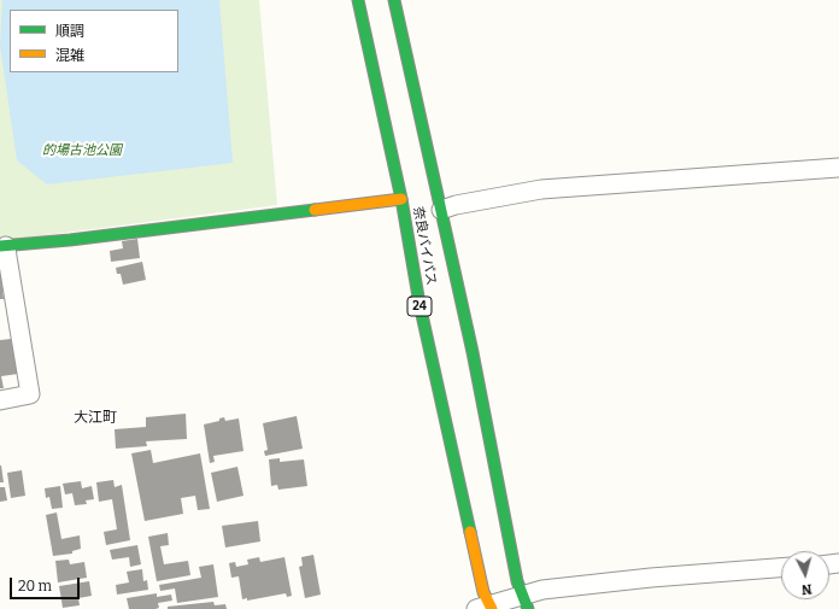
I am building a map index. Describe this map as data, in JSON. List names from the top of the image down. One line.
{"streets":{"main road":["奈良バイパス","24"]},"districts":["大江町"],"parks":["的場古池公園"],"legend":["順調","混雑"],"scale_bar":"20 m","north":"bottom"}
